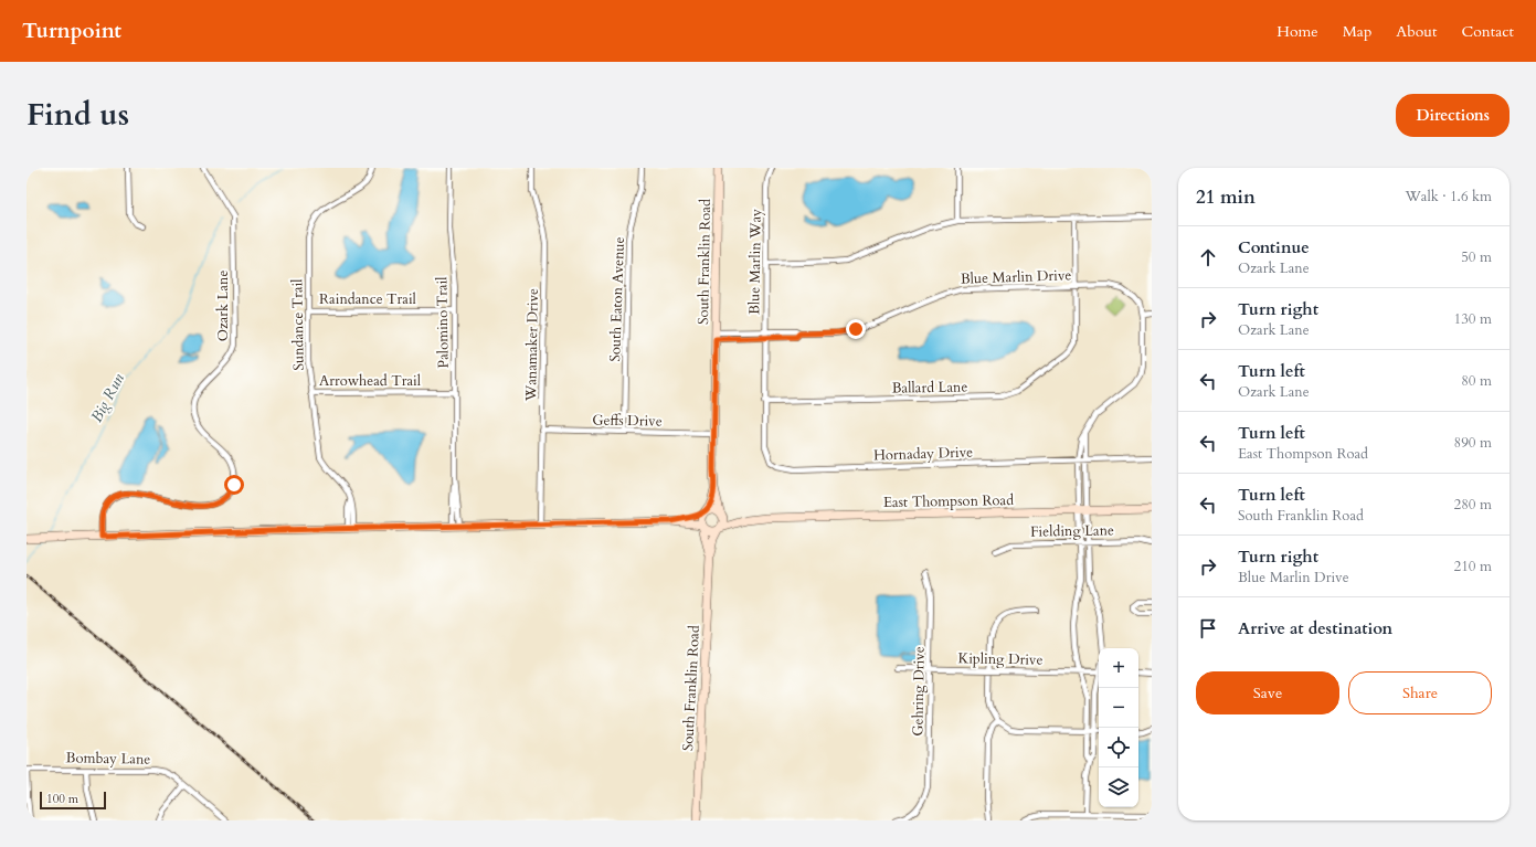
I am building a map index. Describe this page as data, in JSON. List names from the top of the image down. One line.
{"streets":{"main road":["South Franklin Road","East Thompson Road"],"street":["Blue Marlin Way","Blue Marlin Drive","Raindance Trail","South Eaton Avenue","Ozark Lane","Palomino Trail","Sundance Trail","Wanamaker Drive","Arrowhead Trail","Ballard Lane","Geffs Drive","Hornaday Drive","Fielding Lane","Kipling Drive","Gehring Drive","Bombay Lane"]},"crossings":[["South Franklin Road","Blue Marlin Drive"],["South Franklin Road","Geffs Drive"],["South Franklin Road","East Thompson Road"],["Blue Marlin Way","Blue Marlin Drive"],["Blue Marlin Way","Ballard Lane"],["Blue Marlin Way","Hornaday Drive"],["Blue Marlin Drive","Ballard Lane"],["Raindance Trail","Palomino Trail"],["Raindance Trail","Sundance Trail"],["South Eaton Avenue","Geffs Drive"],["Palomino Trail","Arrowhead Trail"],["Sundance Trail","Arrowhead Trail"],["Wanamaker Drive","Geffs Drive"],["Kipling Drive","Gehring Drive"]],"water":["Big Run"],"scale_bar":"100 m","page":{"header":"Turnpoint","nav":["Home","Map","About","Contact"],"title":"Find us","buttons":["Directions",["Save","Share"]],"heading":["21 min","Walk · 1.6 km"],"list":[["Continue","Ozark Lane","50 m"],["Turn right","Ozark Lane","130 m"],["Turn left","Ozark Lane","80 m"],["Turn left","East Thompson Road","890 m"],["Turn left","South Franklin Road","280 m"],["Turn right","Blue Marlin Drive","210 m"],"Arrive at destination"],"map_buttons":["+","−"],"scale":"100 m"}}
